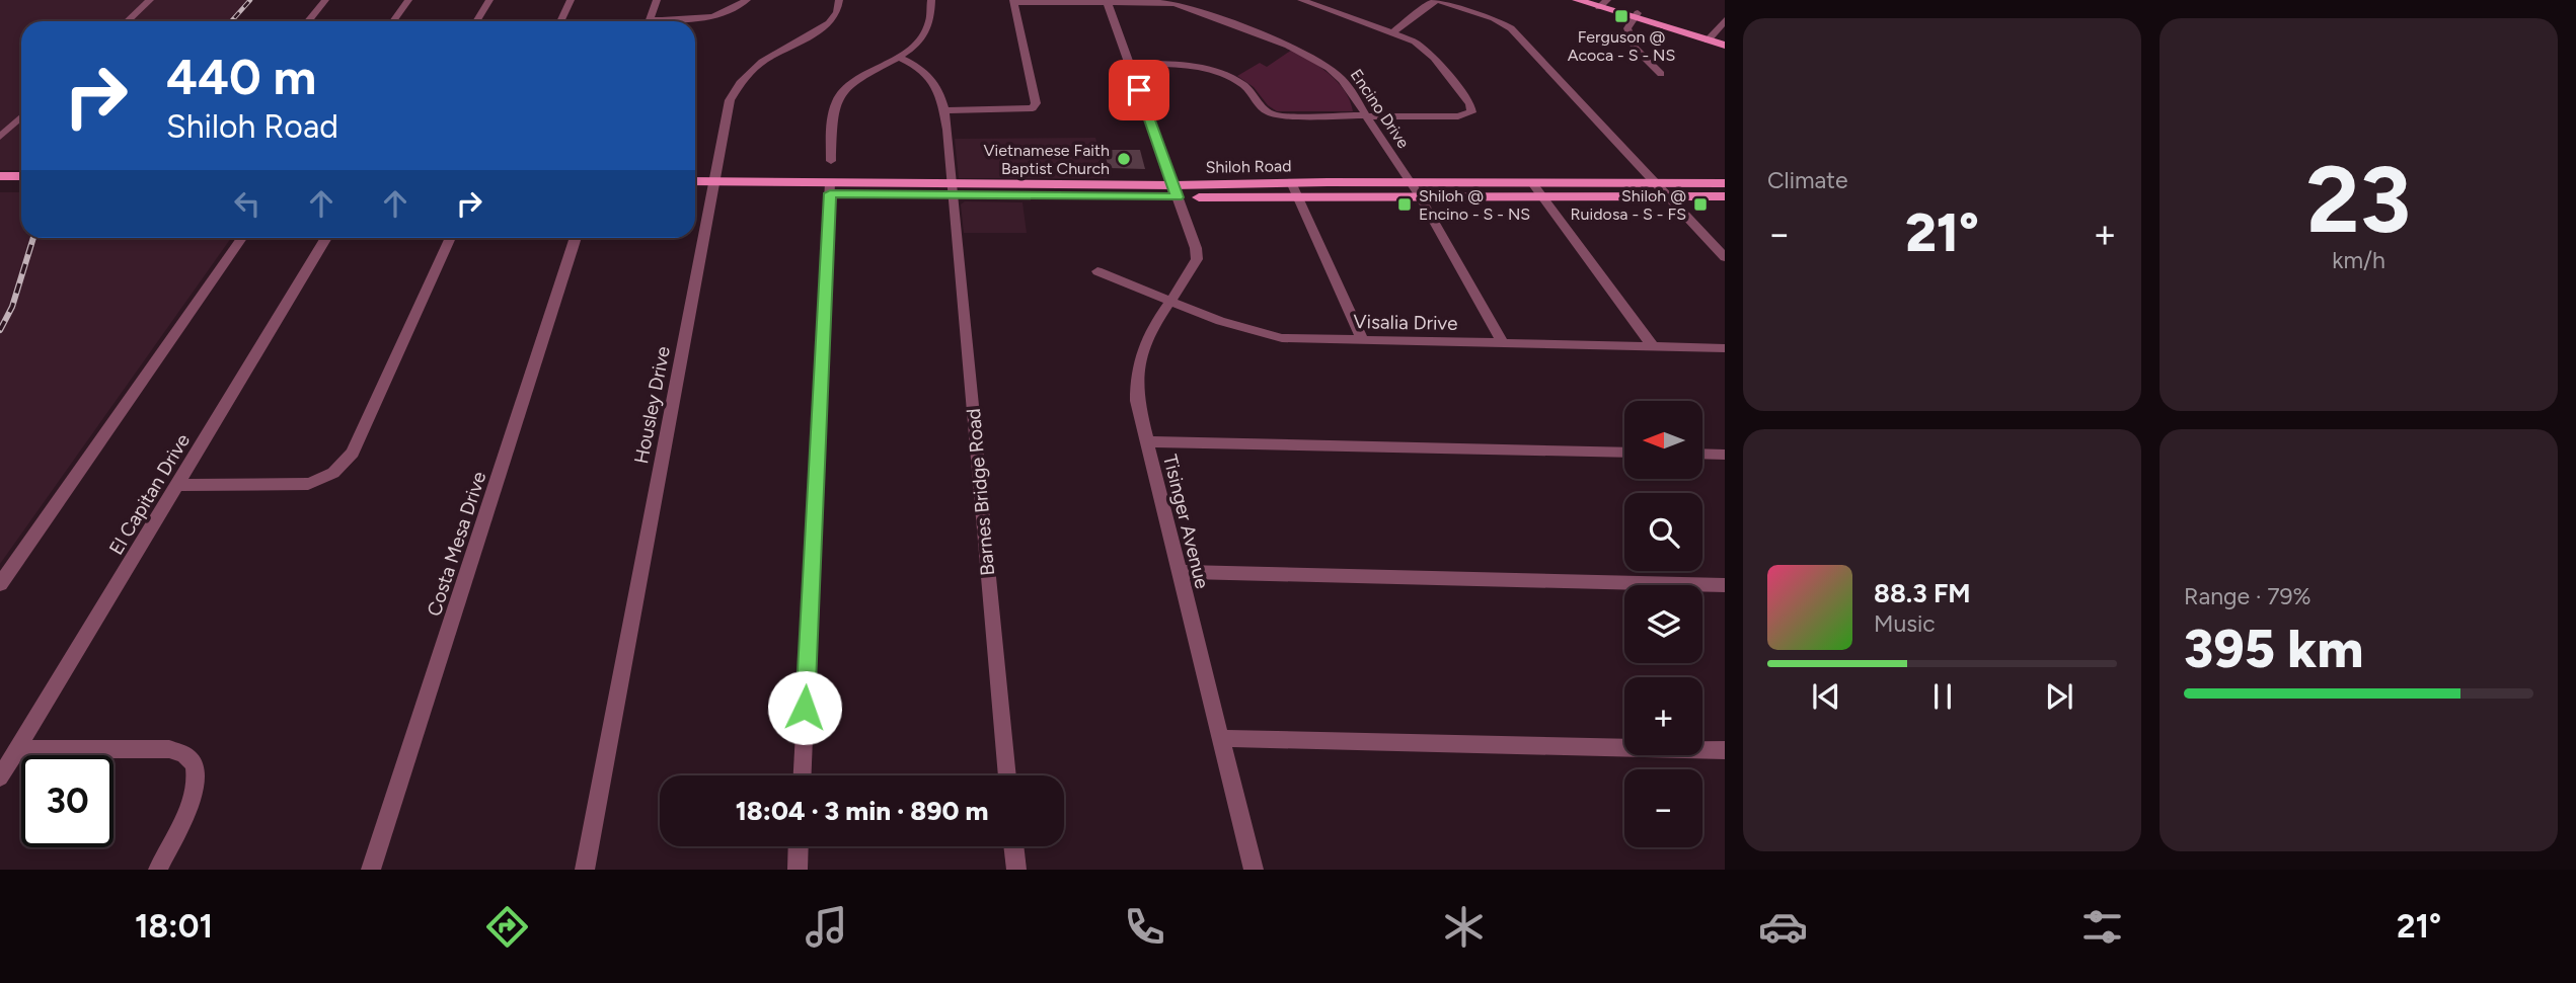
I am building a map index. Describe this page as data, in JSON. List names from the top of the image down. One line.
{"streets":{"main road":["Shiloh Road"],"street":["Encino Drive","Visalia Drive","Housley Drive","Barnes Bridge Road","El Capitan Drive","Tisinger Avenue","Costa Mesa Drive"]},"crossings":[["Encino Drive","Shiloh Road"],["Encino Drive","Visalia Drive"],["Shiloh Road","Housley Drive"],["Shiloh Road","Barnes Bridge Road"],["Shiloh Road","Tisinger Avenue"],["Visalia Drive","Tisinger Avenue"]],"places":{"transit":["Ferguson @ Acoca - S - NS","Shiloh @ Encino - S - NS","Shiloh @ Ruidosa - S - FS"],"other":["Vietnamese Faith Baptist Church"]},"north":"left","page":{"tile":["Climate",["23","km/h"],["Range · 79%","395 km"]],"turn":["440 m","Shiloh Road"],"heat":["−","21°","+"],"map_buttons":["+","−"],"song":["88.3 FM","Music"],"limit":"30","trip":"18:04 · 3 min · 890 m","tabs":["18:01","21°"]}}
